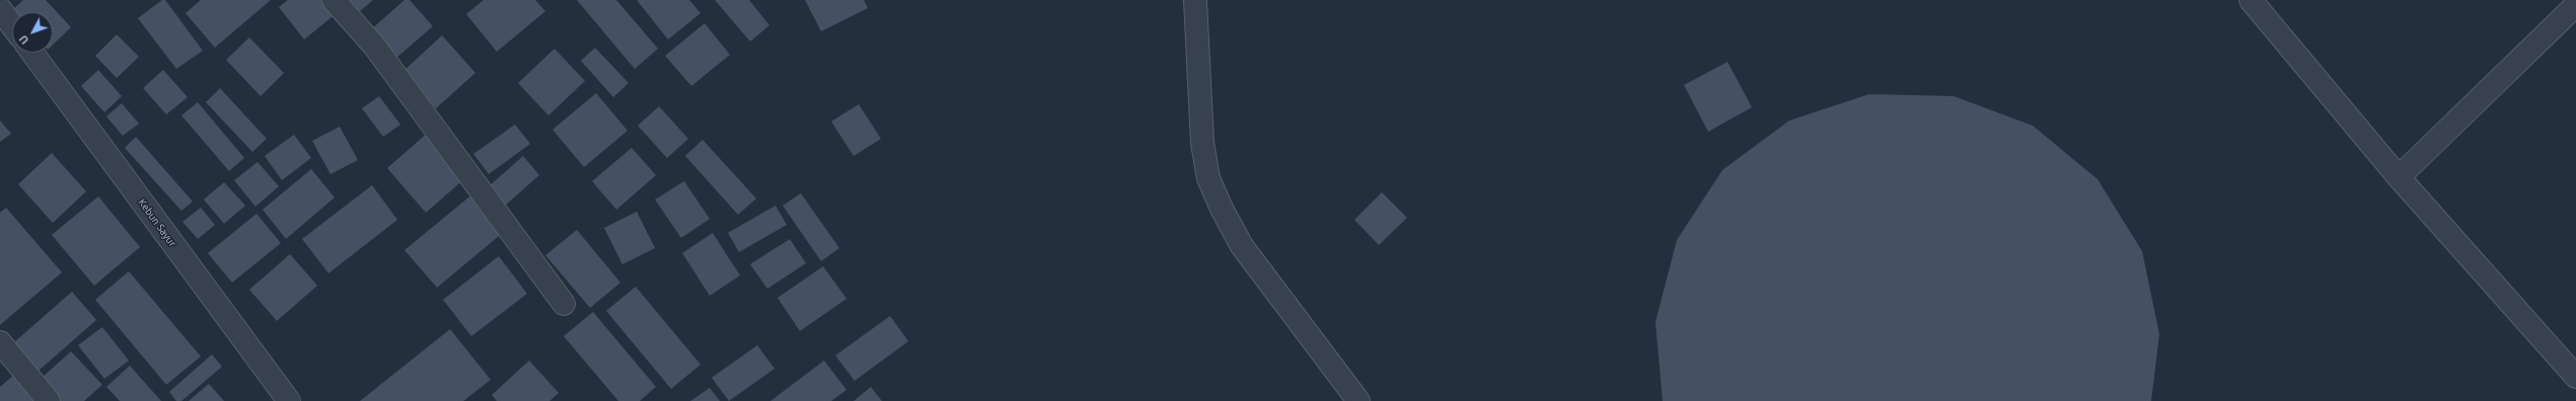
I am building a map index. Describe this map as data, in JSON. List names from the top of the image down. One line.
{"streets":{"street":["Kebun Sayur"]},"north":"bottom left"}
